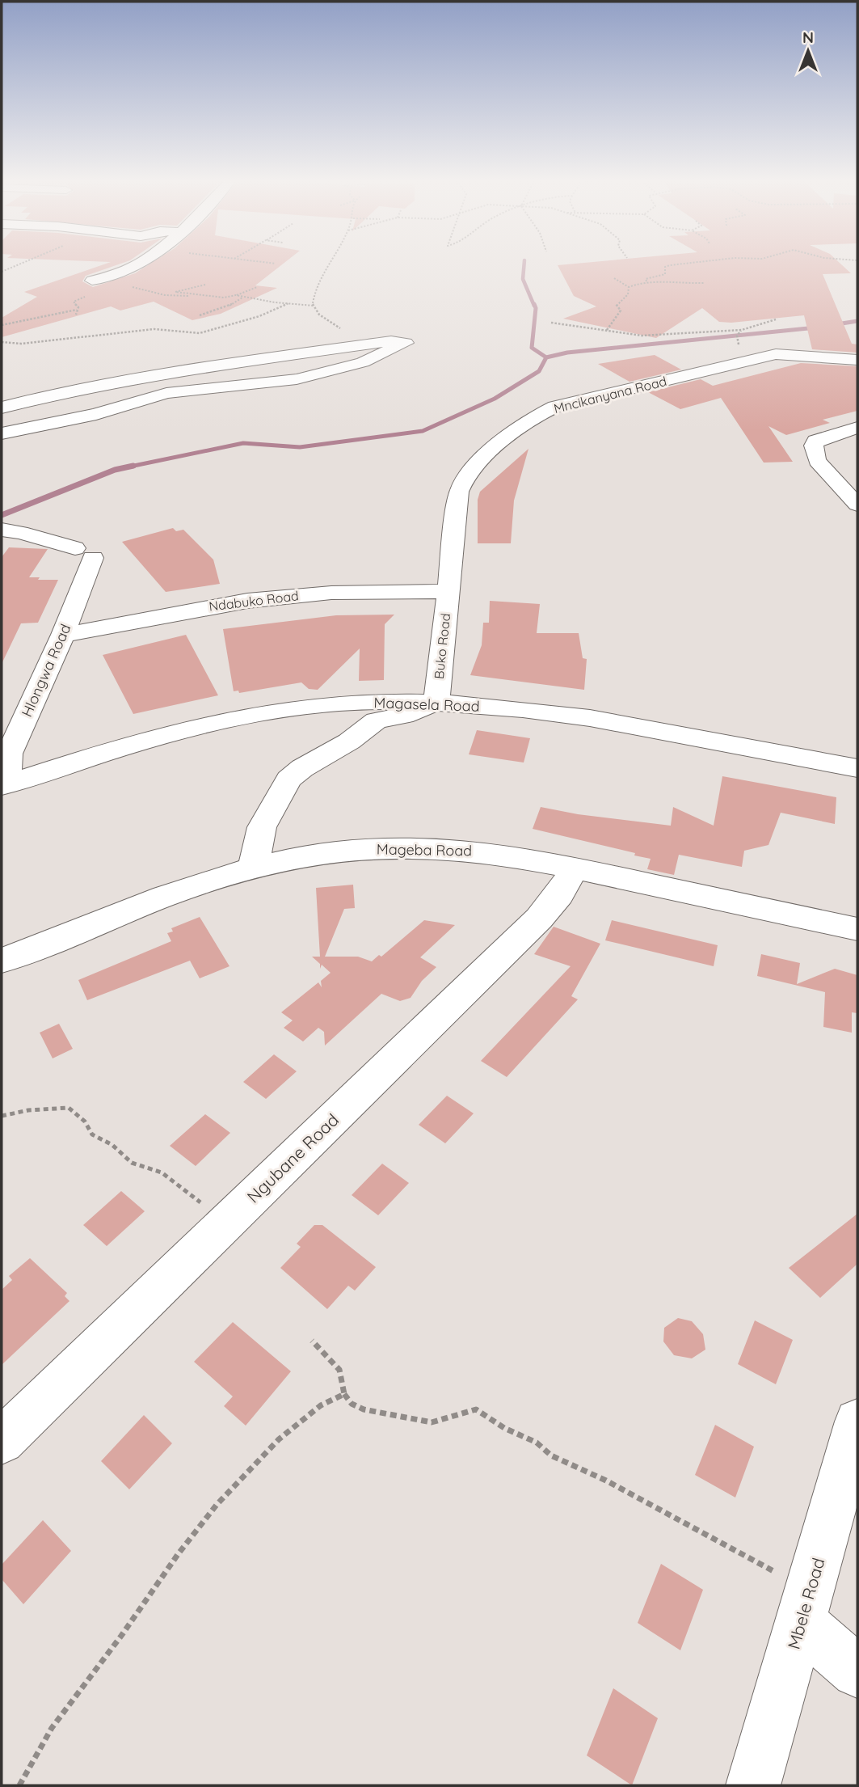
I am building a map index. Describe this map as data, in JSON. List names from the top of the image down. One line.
{"streets":{"street":["Mncikanyana Road","Ndabuko Road","Buko Road","Hlongwa Road","Magasela Road","Mageba Road","Ngubane Road","Mbele Road"]},"crossings":[["Mncikanyana Road","Ndabuko Road"],["Mncikanyana Road","Buko Road"],["Ndabuko Road","Buko Road"],["Ndabuko Road","Hlongwa Road"],["Buko Road","Magasela Road"],["Hlongwa Road","Magasela Road"],["Mageba Road","Ngubane Road"]],"north":"top"}
